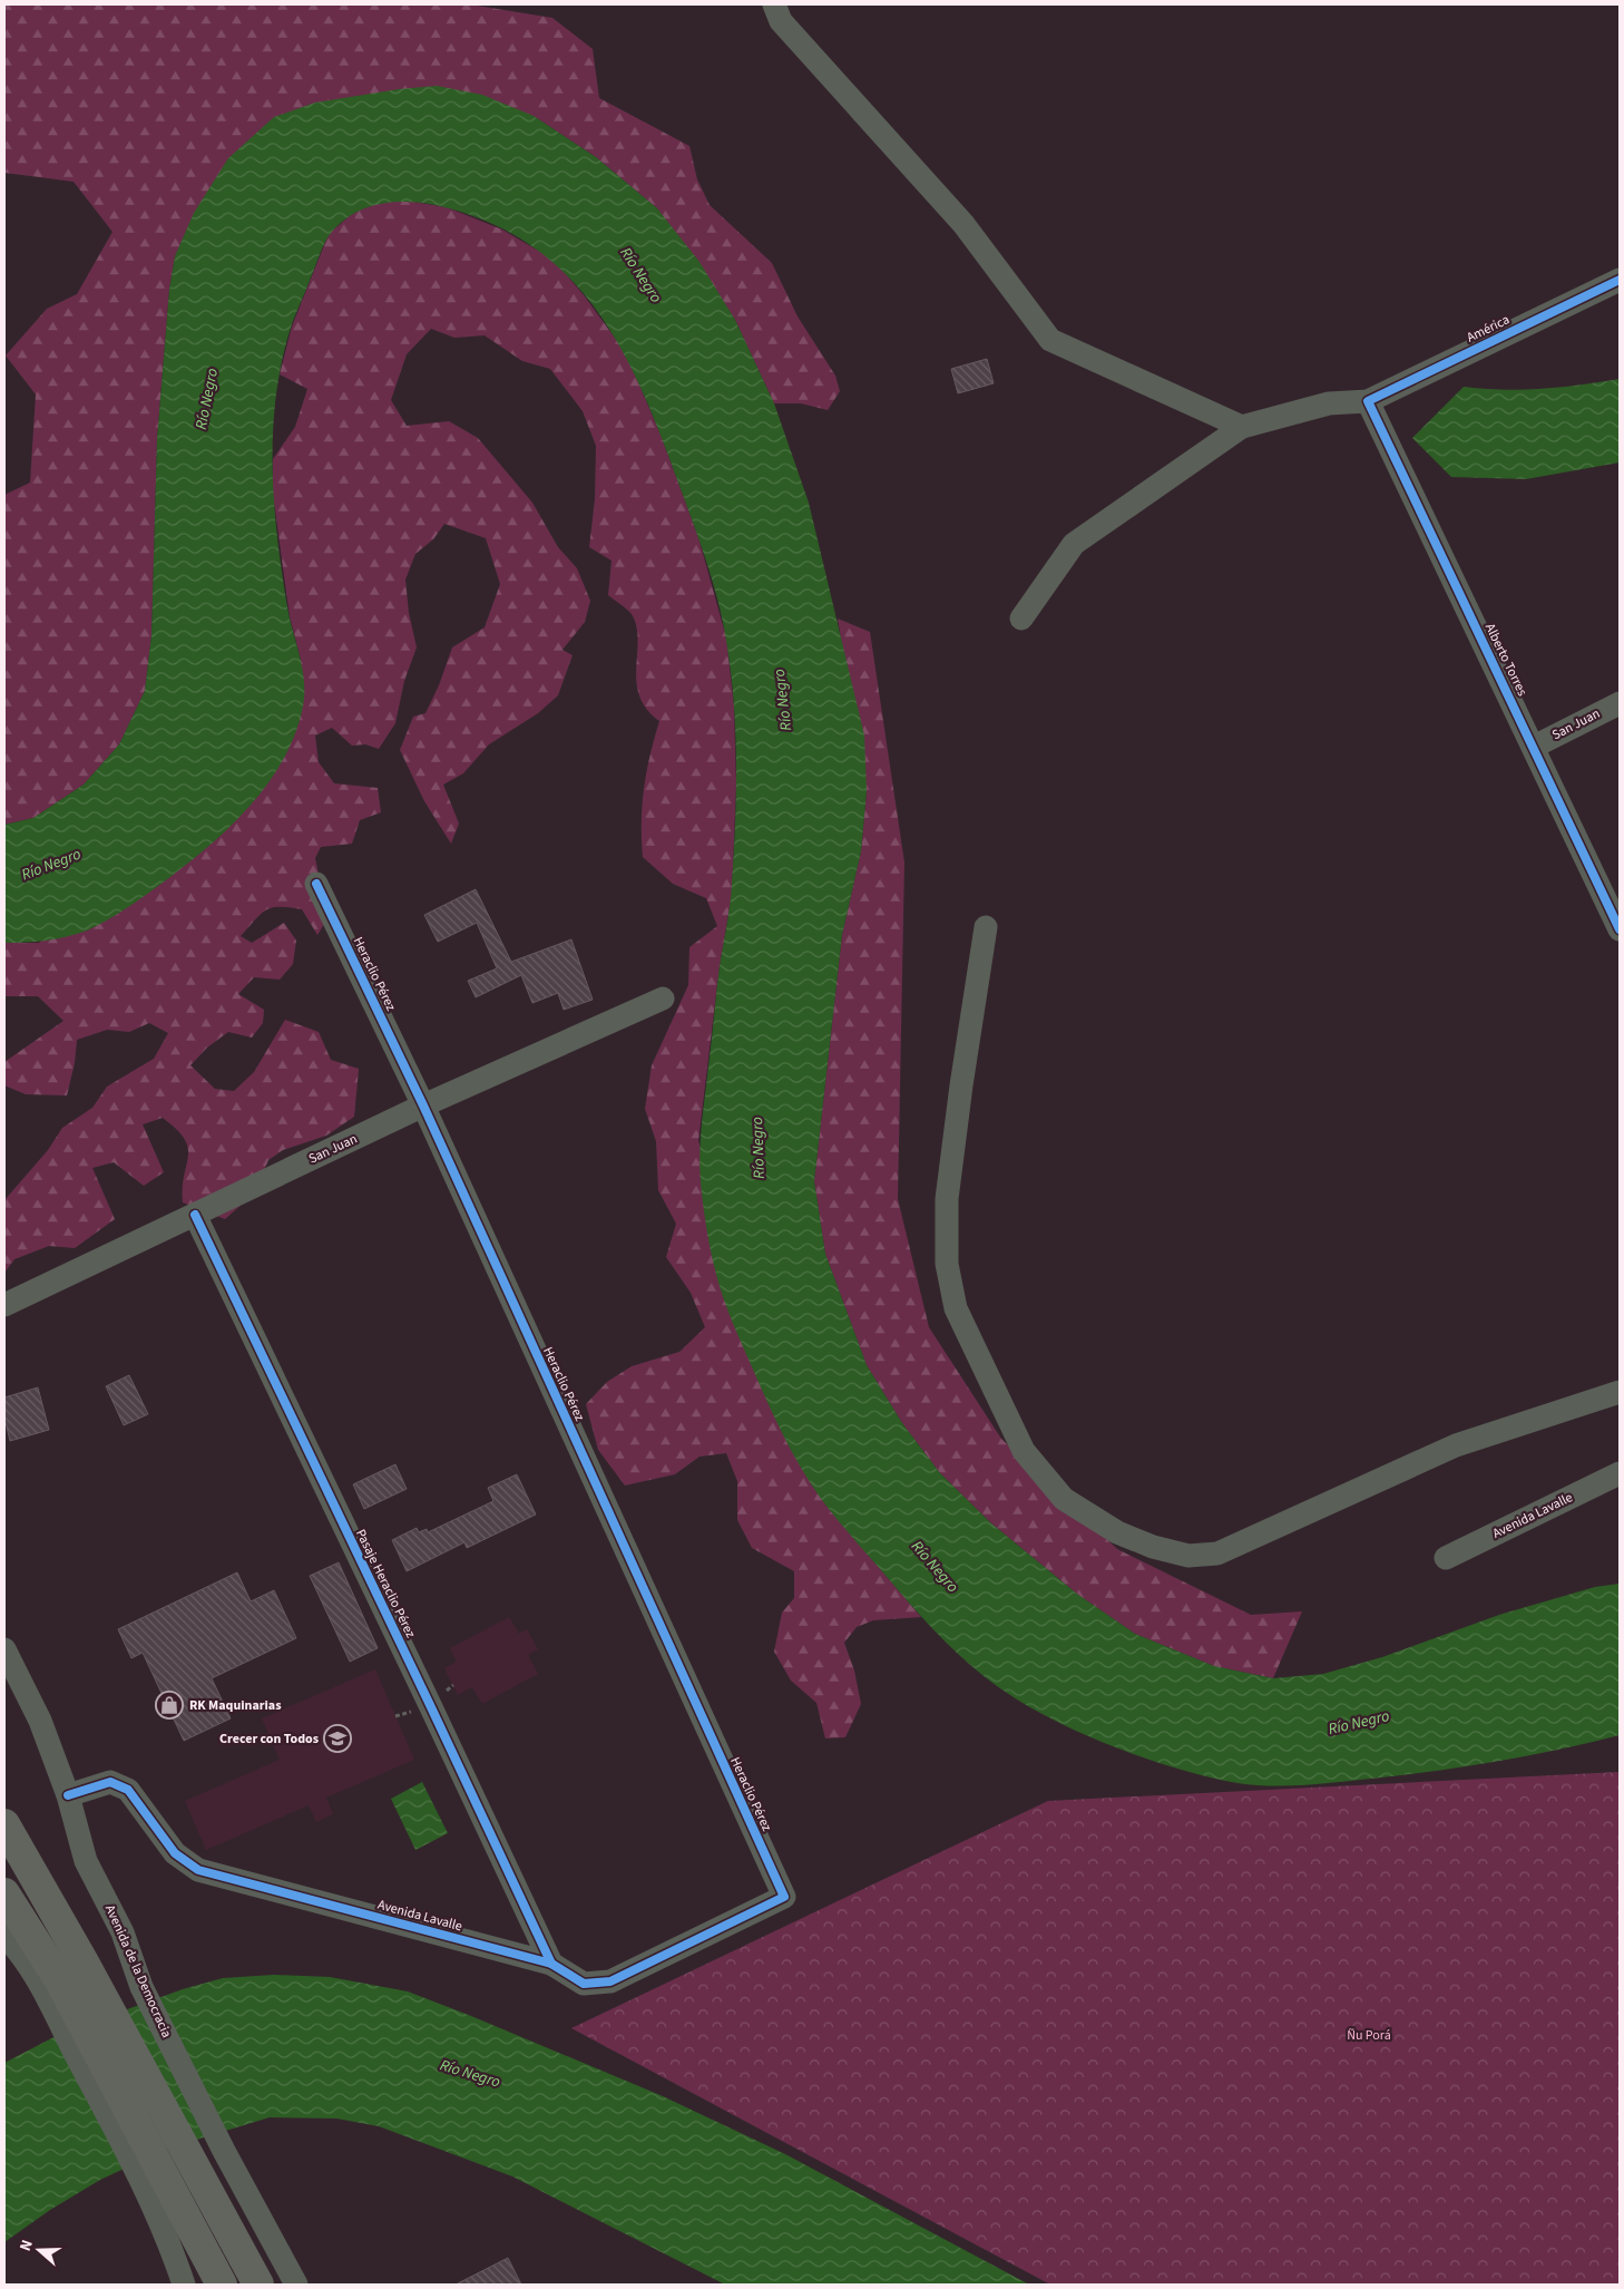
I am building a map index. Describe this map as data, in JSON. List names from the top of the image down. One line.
{"streets":{"street":["América","Alberto Torres","San Juan","Heraclio Pérez","Avenida Lavalle","Pasaje Heraclio Pérez","Avenida de la Democracia"]},"crossings":[["América","Alberto Torres"],["Alberto Torres","San Juan"],["San Juan","Heraclio Pérez"],["San Juan","Pasaje Heraclio Pérez"],["Heraclio Pérez","Avenida Lavalle"],["Avenida Lavalle","Pasaje Heraclio Pérez"],["Avenida Lavalle","Avenida de la Democracia"]],"water":["Río Negro"],"parks":["Ñu Porá"],"places":{"shop":["RK Maquinarias"],"school or university":["Crecer con Todos"]},"north":"left"}
